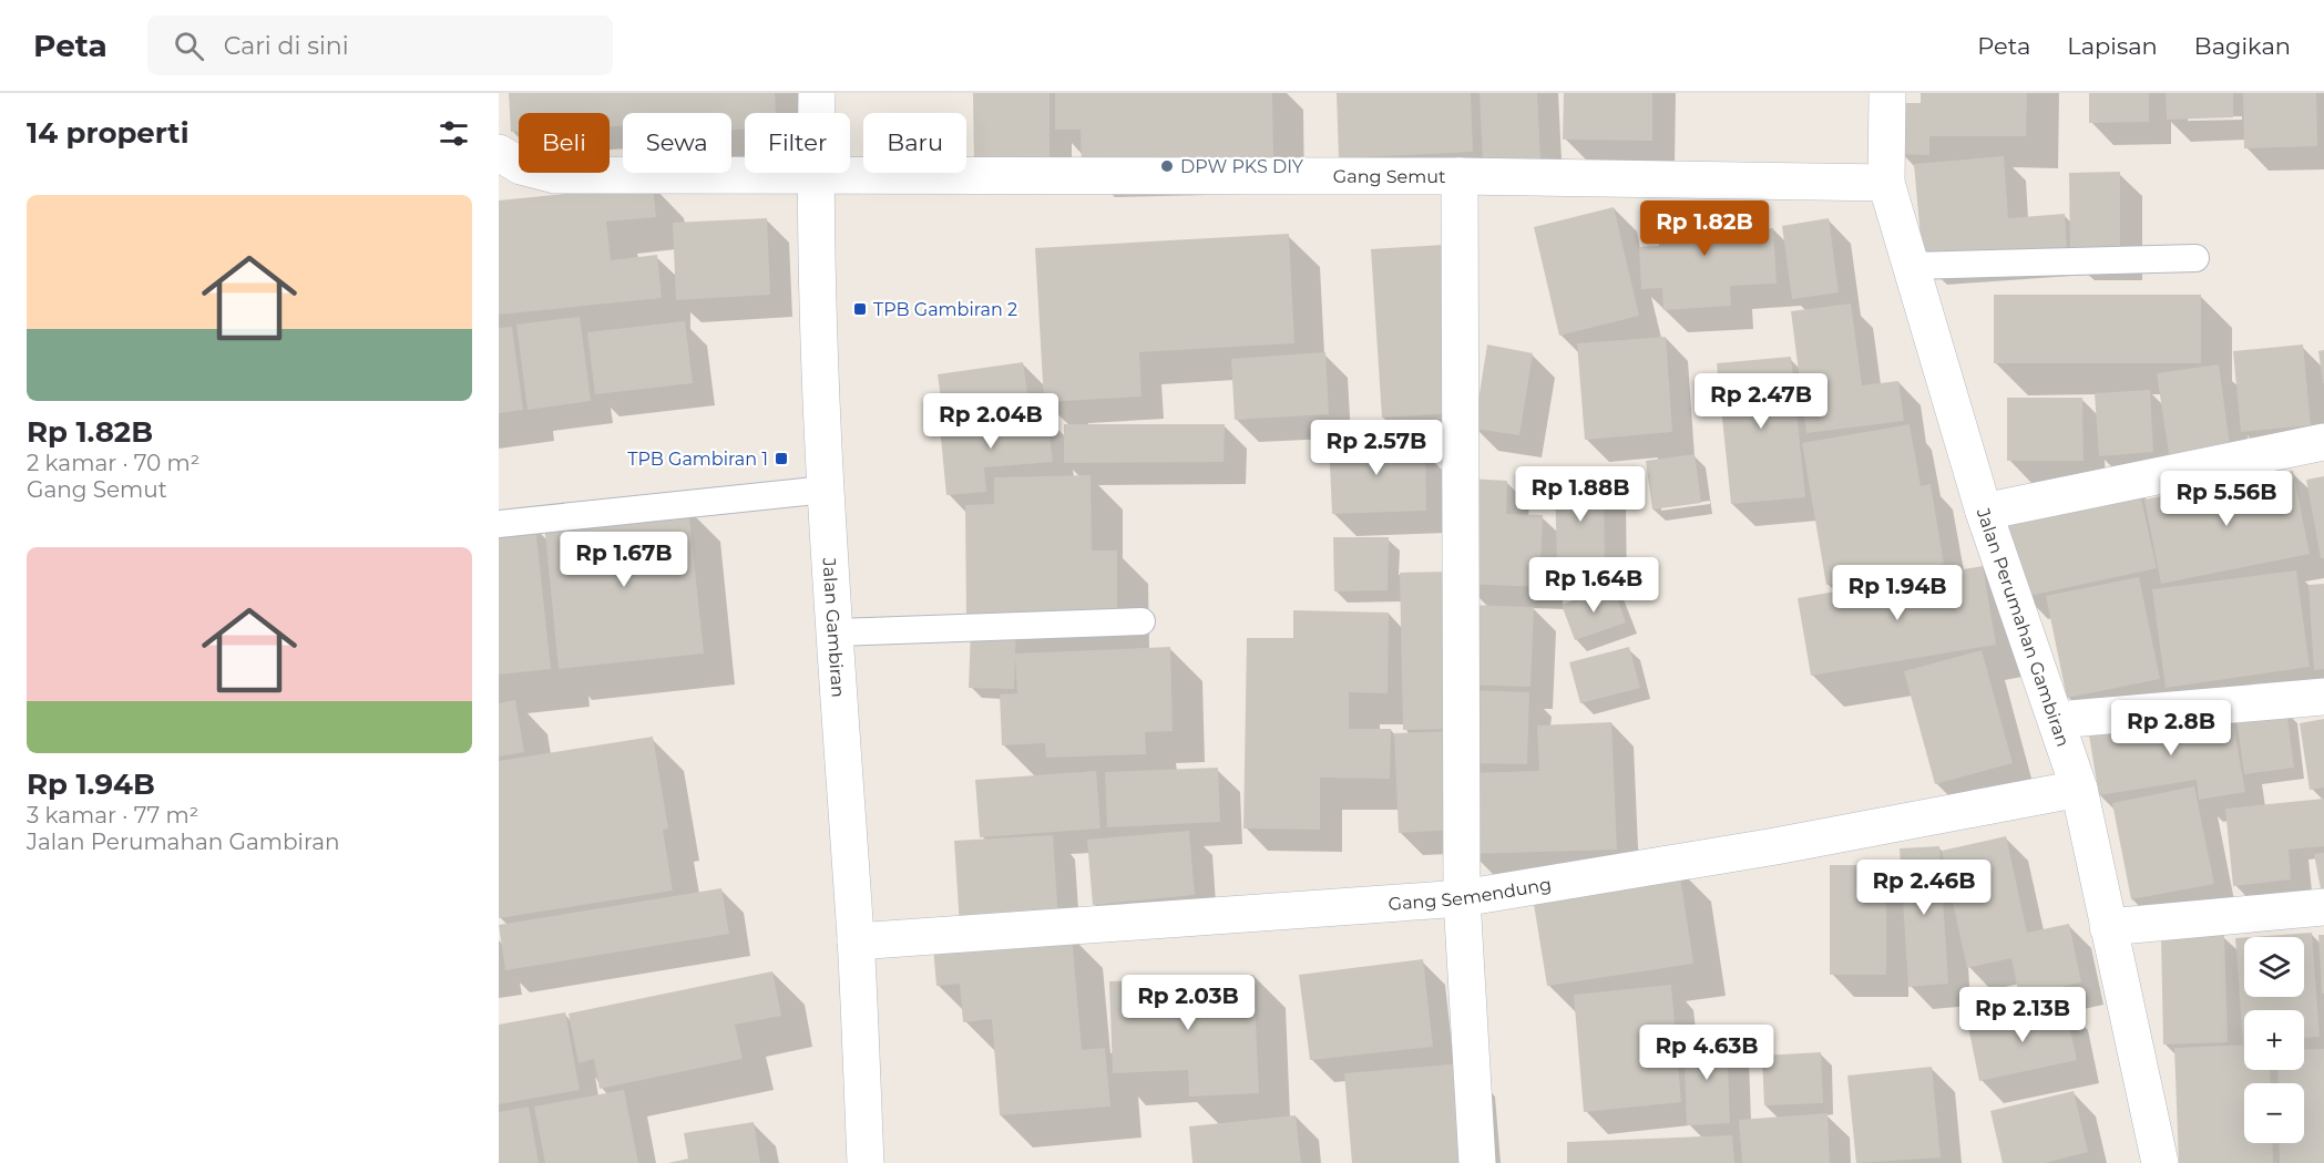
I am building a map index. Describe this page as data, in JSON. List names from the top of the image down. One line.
{"streets":{"street":["Gang Semut","Jalan Perumahan Gambiran","Jalan Gambiran","Gang Semendung"]},"crossings":[["Gang Semut","Jalan Perumahan Gambiran"],["Gang Semut","Jalan Gambiran"],["Jalan Perumahan Gambiran","Gang Semendung"],["Jalan Gambiran","Gang Semendung"]],"places":{"other":["DPW PKS DIY"],"transit":["TPB Gambiran 2","TPB Gambiran 1"]},"page":{"header":"Peta","search":"Cari di sini","nav":["Peta","Lapisan","Bagikan"],"heading":"14 properti","chip":["Beli","Sewa","Filter","Baru"],"list":[{"name":"Rp 1.82B","note":"2 kamar · 70 m² · Gang Semut"},{"name":"Rp 1.94B","note":"3 kamar · 77 m² · Jalan Perumahan Gambiran"}],"price":["Rp 1.82B","Rp 2.47B","Rp 2.04B","Rp 2.57B","Rp 1.88B","Rp 5.56B","Rp 1.67B","Rp 1.64B","Rp 1.94B","Rp 2.8B","Rp 2.46B","Rp 2.03B","Rp 2.13B","Rp 4.63B"],"map_buttons":["+","−"]}}
